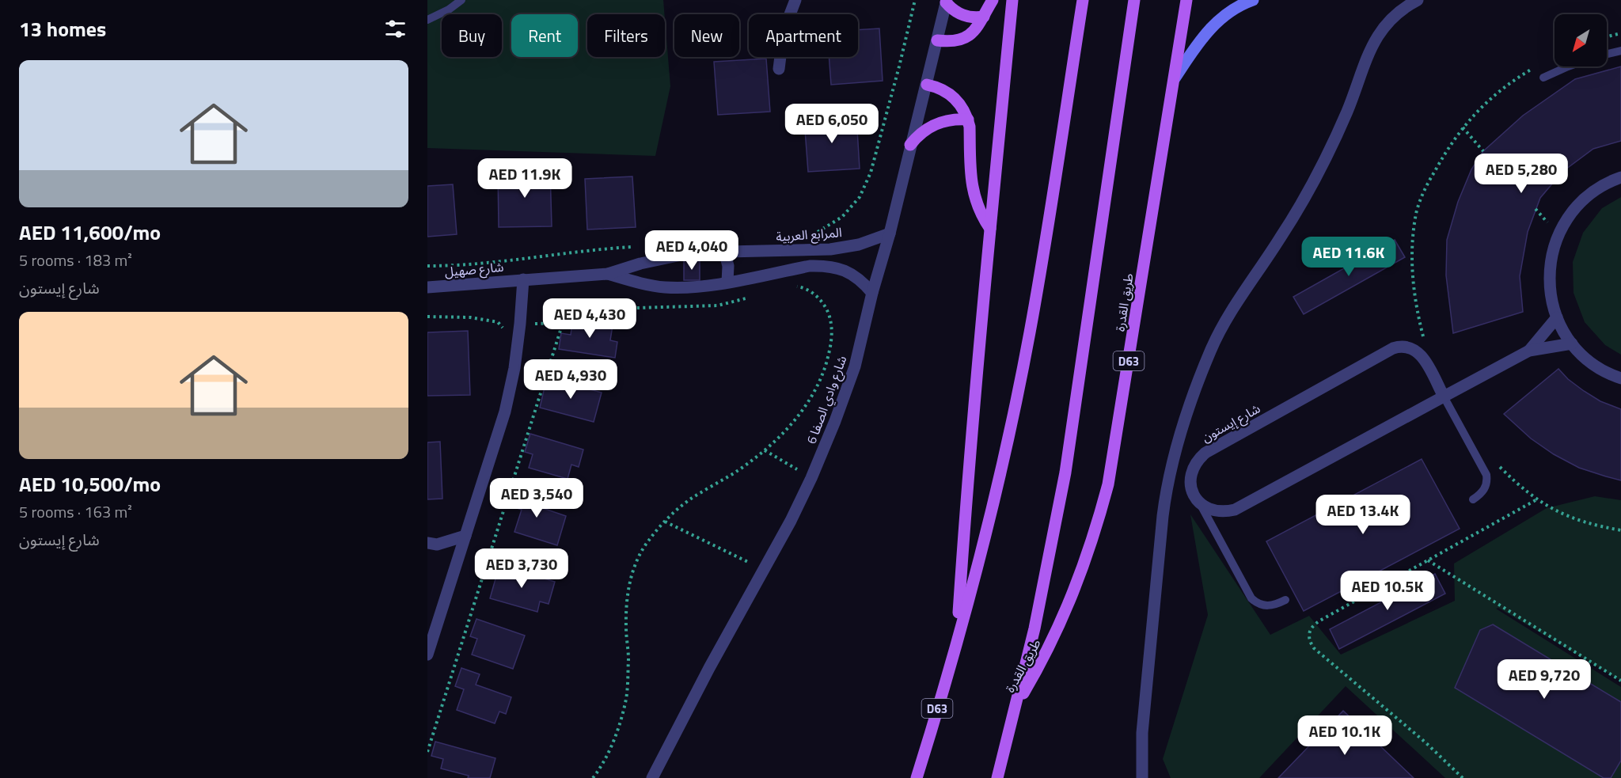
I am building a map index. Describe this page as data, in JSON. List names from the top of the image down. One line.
{"streets":{"main road":["طريق القدرة","D63"],"street":["المرابع العربية","شارع صهيل","شارع وادي الصفا 6","شارع إيستون"]},"crossings":[["المرابع العربية","شارع صهيل"],["المرابع العربية","شارع وادي الصفا 6"]],"north":"bottom left","page":{"heading":"13 homes","chip":["Buy","Rent","Filters","New","Apartment"],"list":[{"name":"AED 11,600/mo","note":"5 rooms · 183 m² · شارع إيستون"},{"name":"AED 10,500/mo","note":"5 rooms · 163 m² · شارع إيستون"}],"price":["AED 6,050","AED 5,280","AED 11.9K","AED 4,040","AED 11.6K","AED 4,430","AED 4,930","AED 3,540","AED 13.4K","AED 3,730","AED 10.5K","AED 9,720","AED 10.1K"]}}
